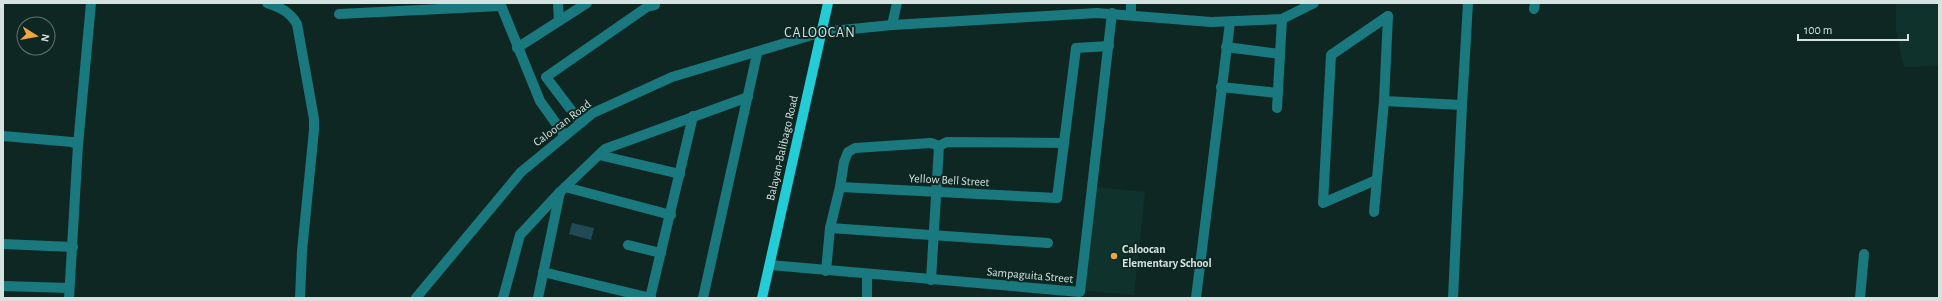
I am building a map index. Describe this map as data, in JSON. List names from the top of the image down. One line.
{"streets":{"main road":["Balayan-Balibago Road"],"street":["Caloocan Road","Yellow Bell Street","Sampaguita Street"]},"crossings":[["Caloocan Road","Balayan-Balibago Road"],["Caloocan Road","Sampaguita Street"],["Balayan-Balibago Road","Sampaguita Street"]],"districts":["CALOOCAN"],"places":["Caloocan Elementary School"],"scale_bar":"100 m","north":"right"}
